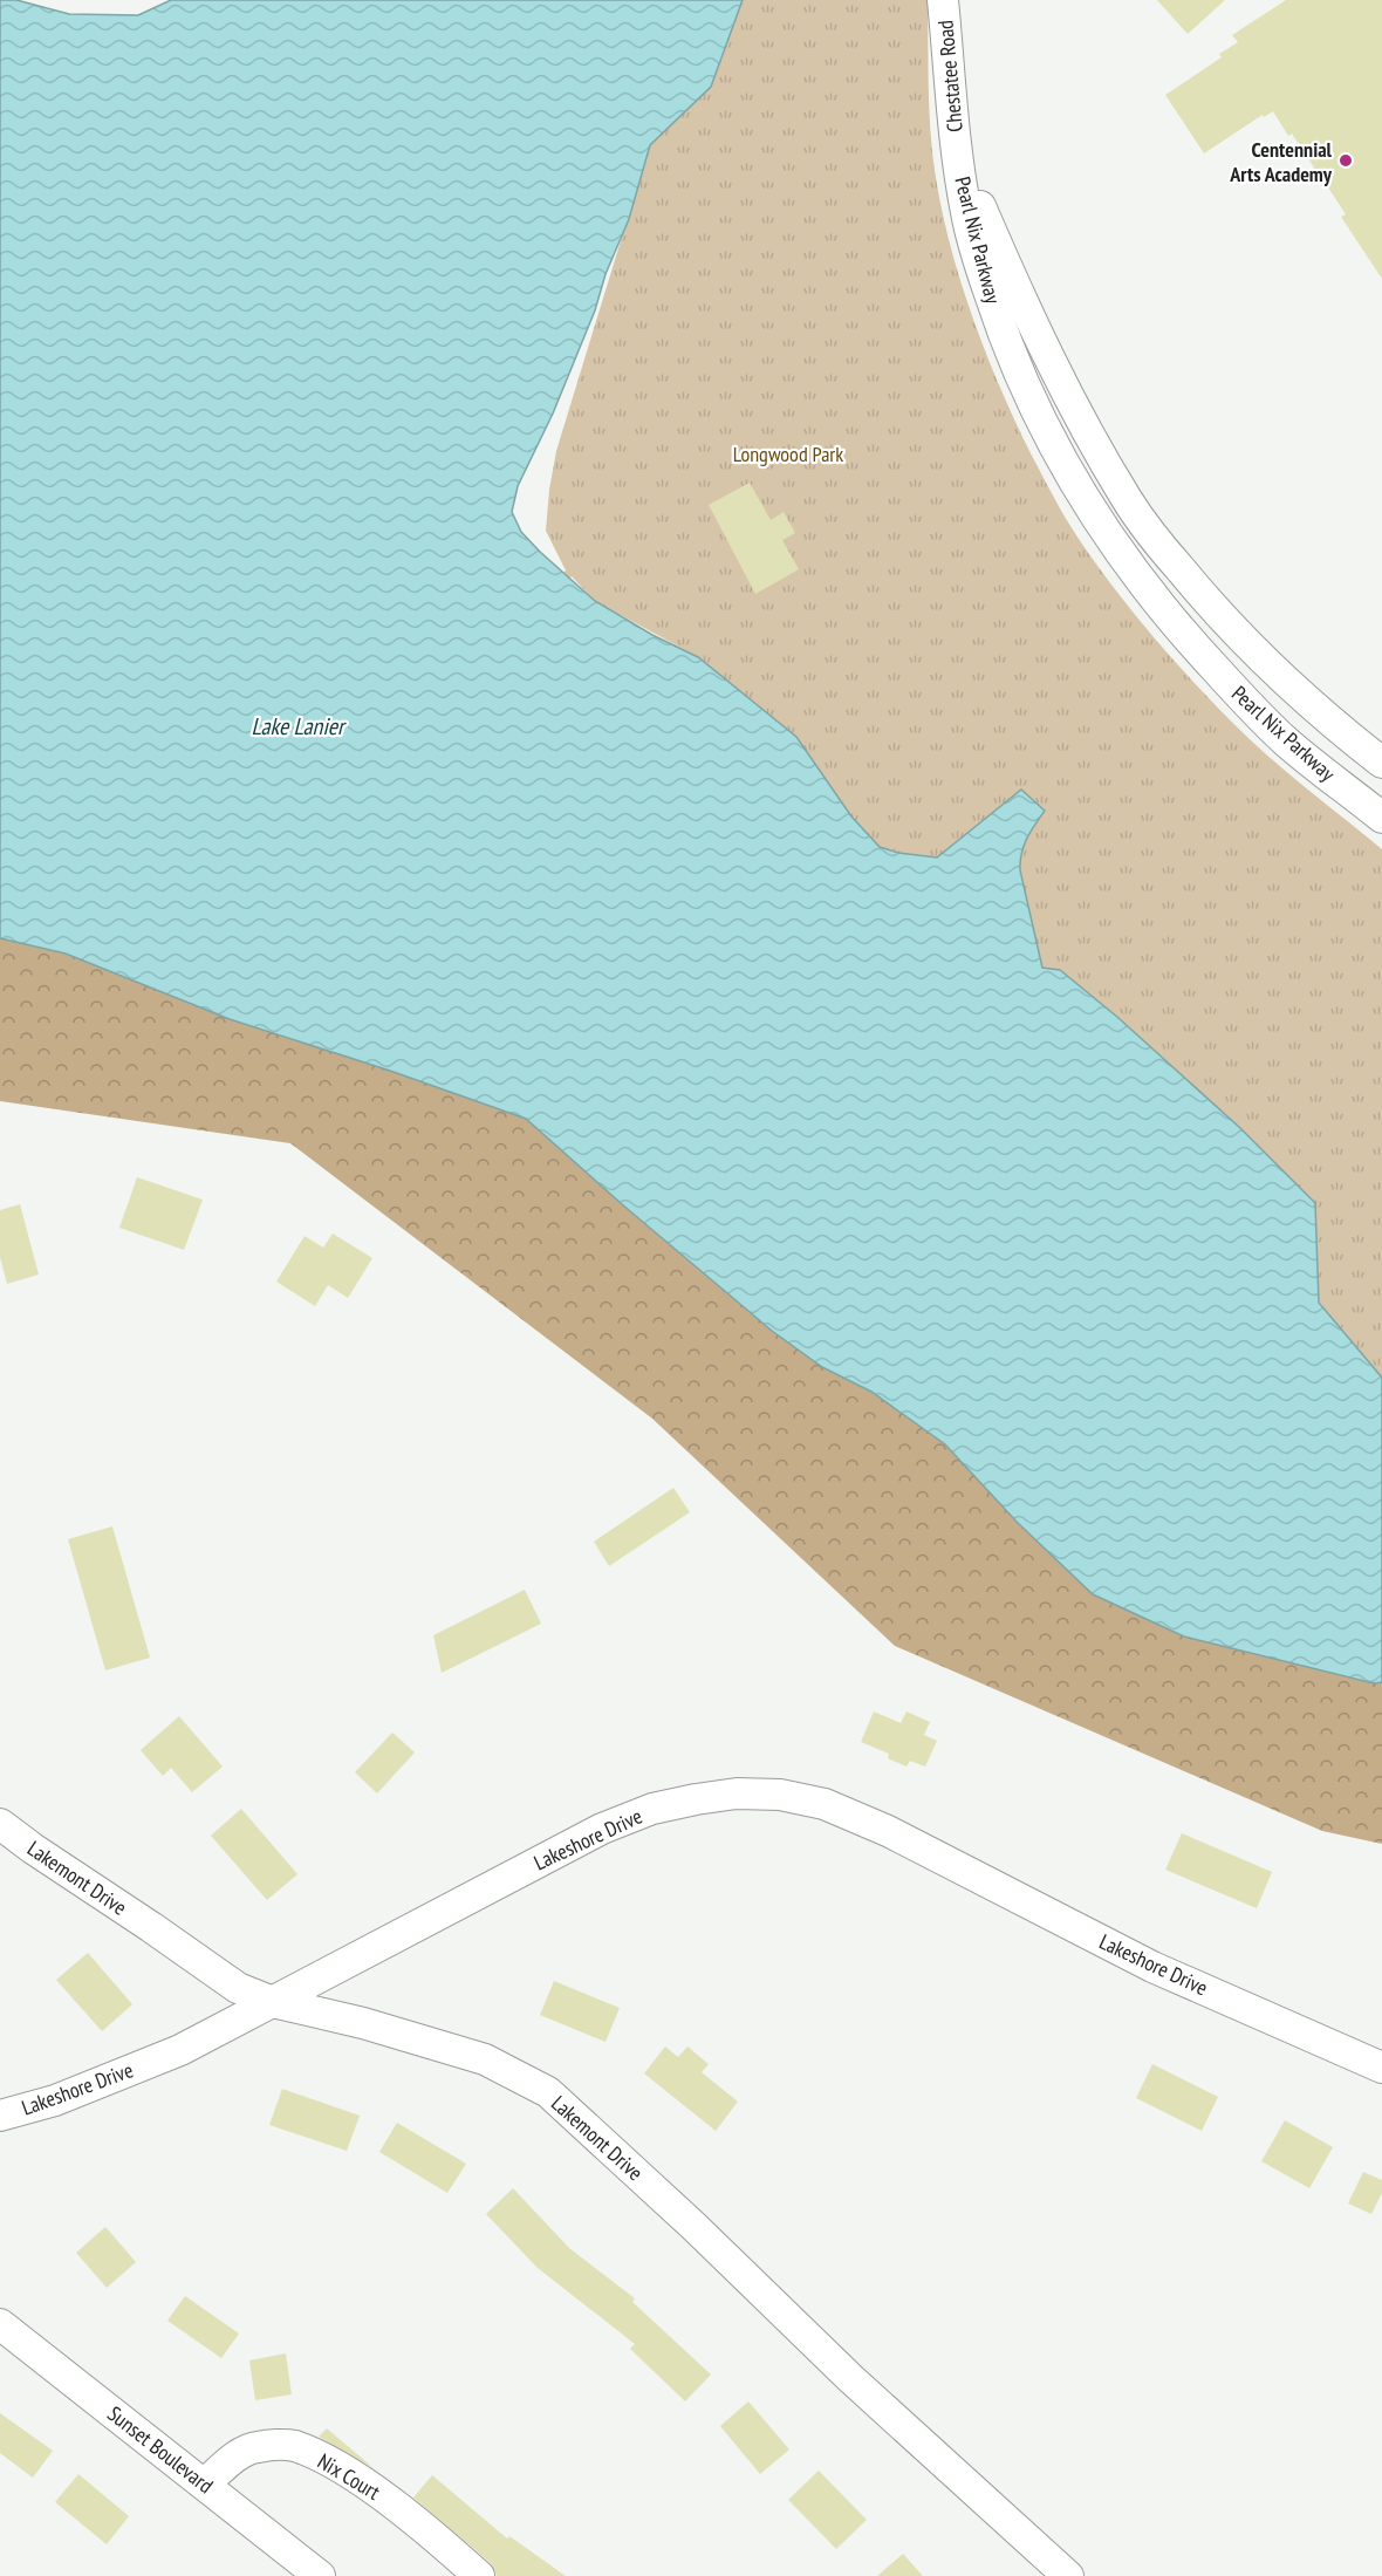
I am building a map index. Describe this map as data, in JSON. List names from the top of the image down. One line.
{"streets":{"street":["Chestatee Road","Pearl Nix Parkway","Lakeshore Drive","Lakemont Drive","Sunset Boulevard","Nix Court"]},"crossings":[["Chestatee Road","Pearl Nix Parkway"],["Lakeshore Drive","Lakemont Drive"],["Sunset Boulevard","Nix Court"]],"water":["Lake Lanier"],"parks":["Longwood Park"],"places":["Centennial Arts Academy"]}
